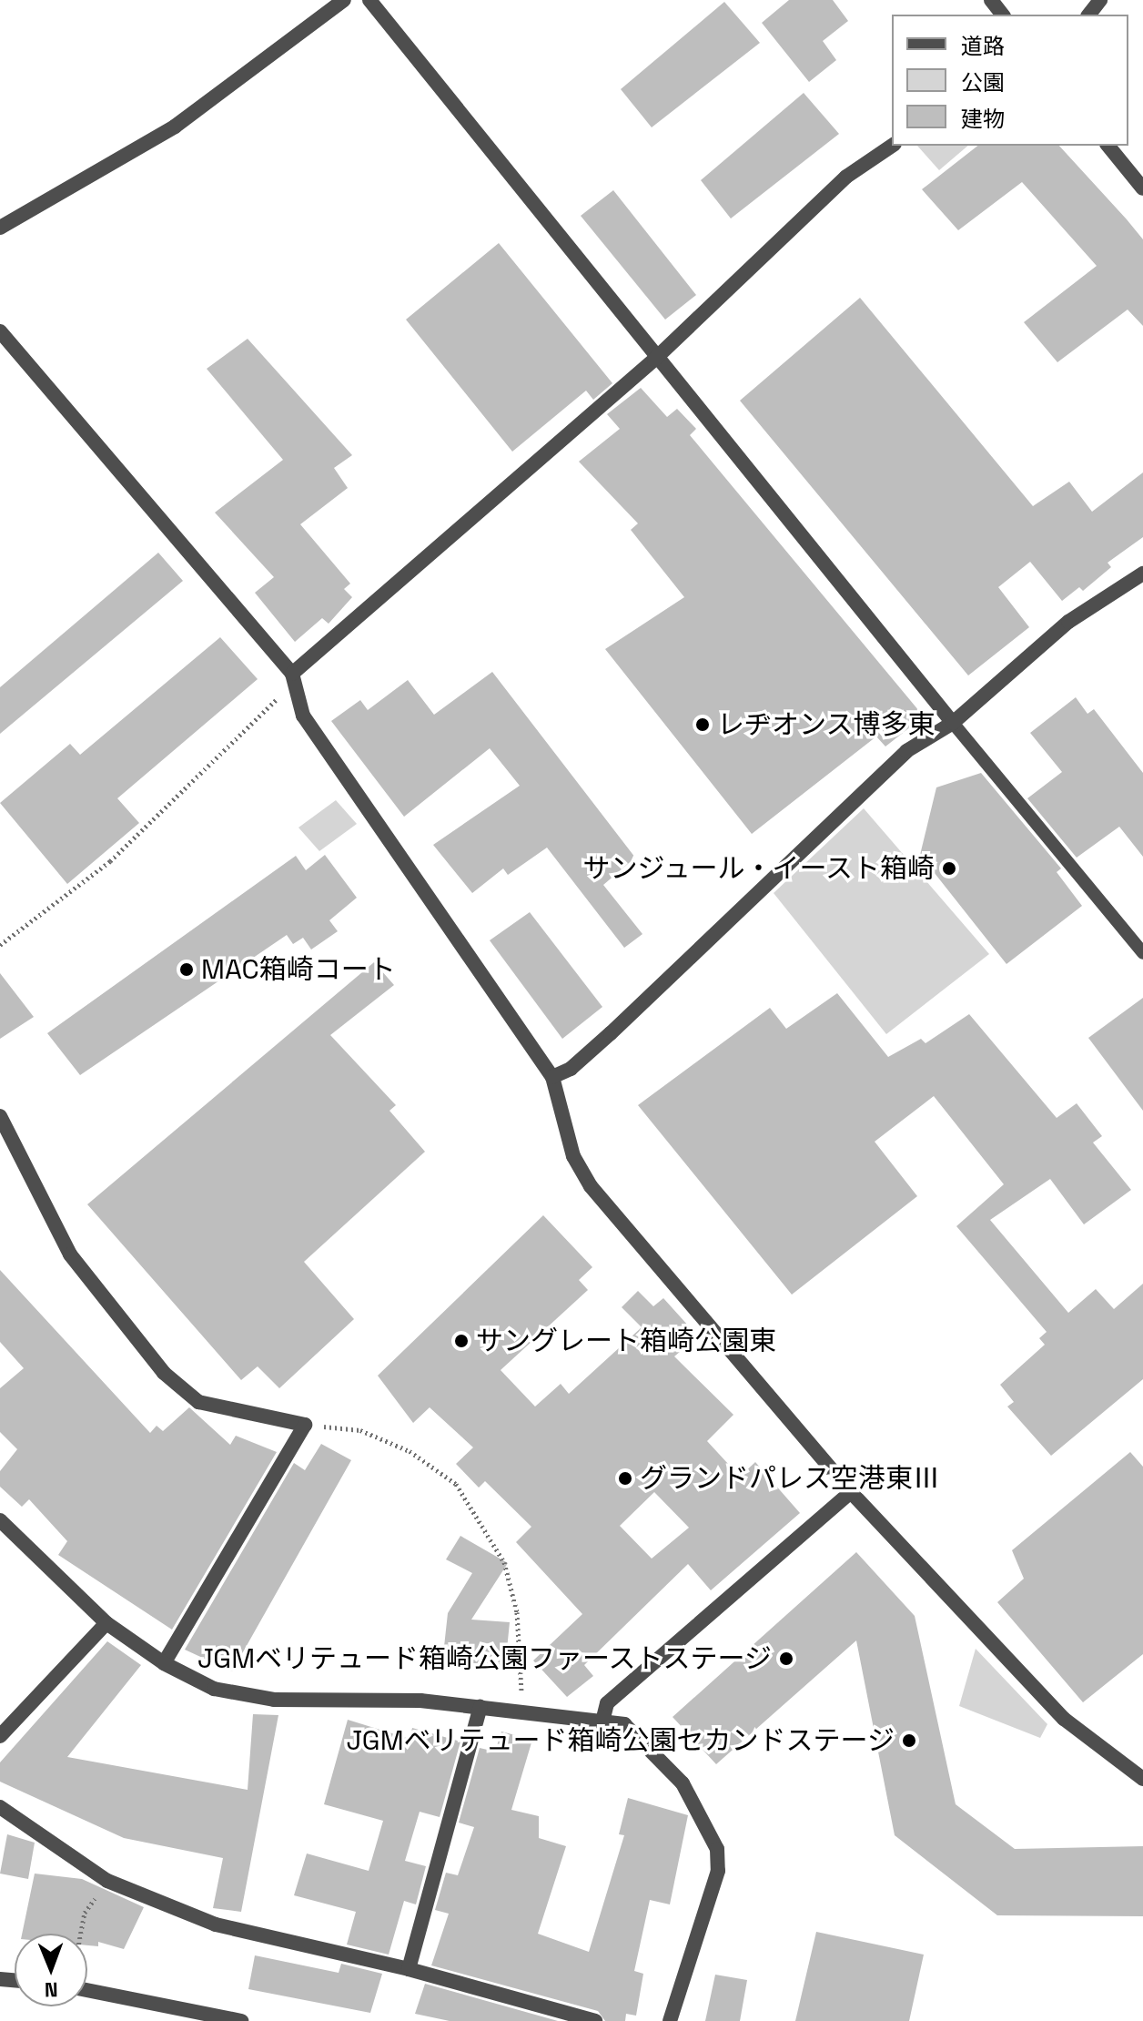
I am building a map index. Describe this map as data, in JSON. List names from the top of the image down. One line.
{"places":["レヂオンス博多東","サンジュール・イースト箱崎","MAC箱崎コート","サングレート箱崎公園東","グランドパレス空港東Ⅲ","JGMベリテュード箱崎公園ファーストステージ","JGMベリテュード箱崎公園セカンドステージ"],"legend":["道路","公園","建物"],"north":"bottom"}
